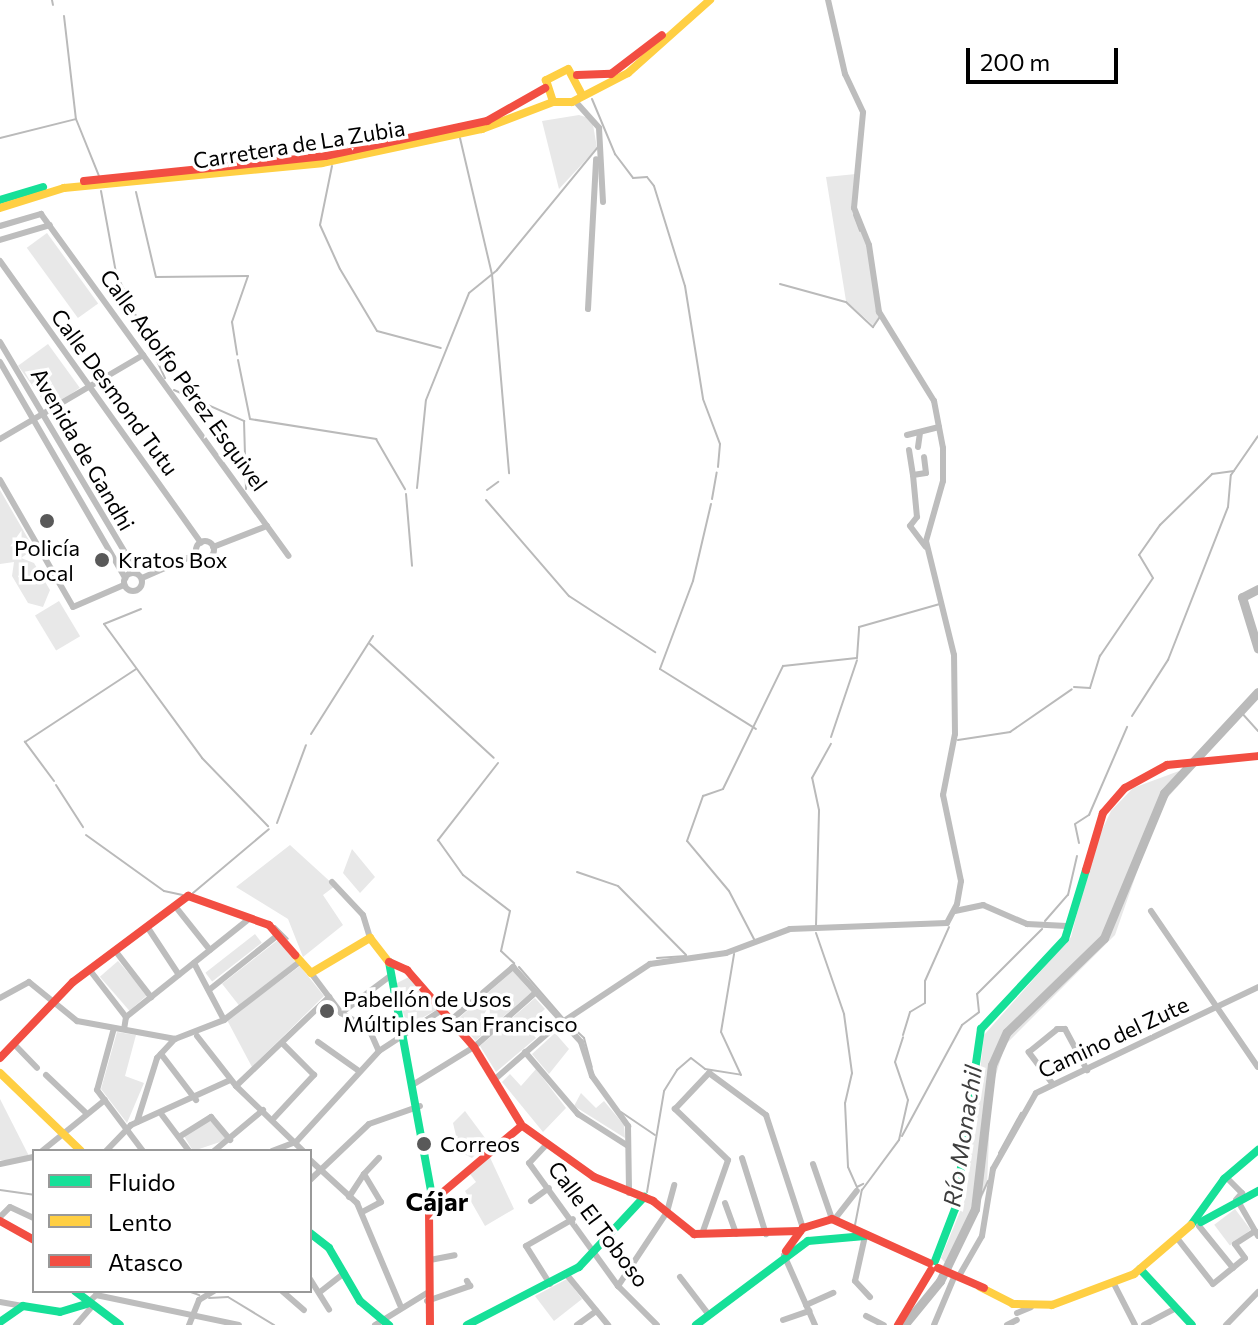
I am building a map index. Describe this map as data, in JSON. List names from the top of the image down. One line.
{"streets":{"street":["Carretera de La Zubia","Calle Adolfo Pérez Esquivel","Calle Desmond Tutu","Avenida de Gandhi","Camino del Zute","Calle El Toboso"]},"districts":["Cájar"],"water":["Río Monachil"],"places":["Policía Local","Kratos Box","Pabellón de Usos Múltiples San Francisco","Correos"],"legend":["Fluido","Lento","Atasco"],"scale_bar":"200 m"}
